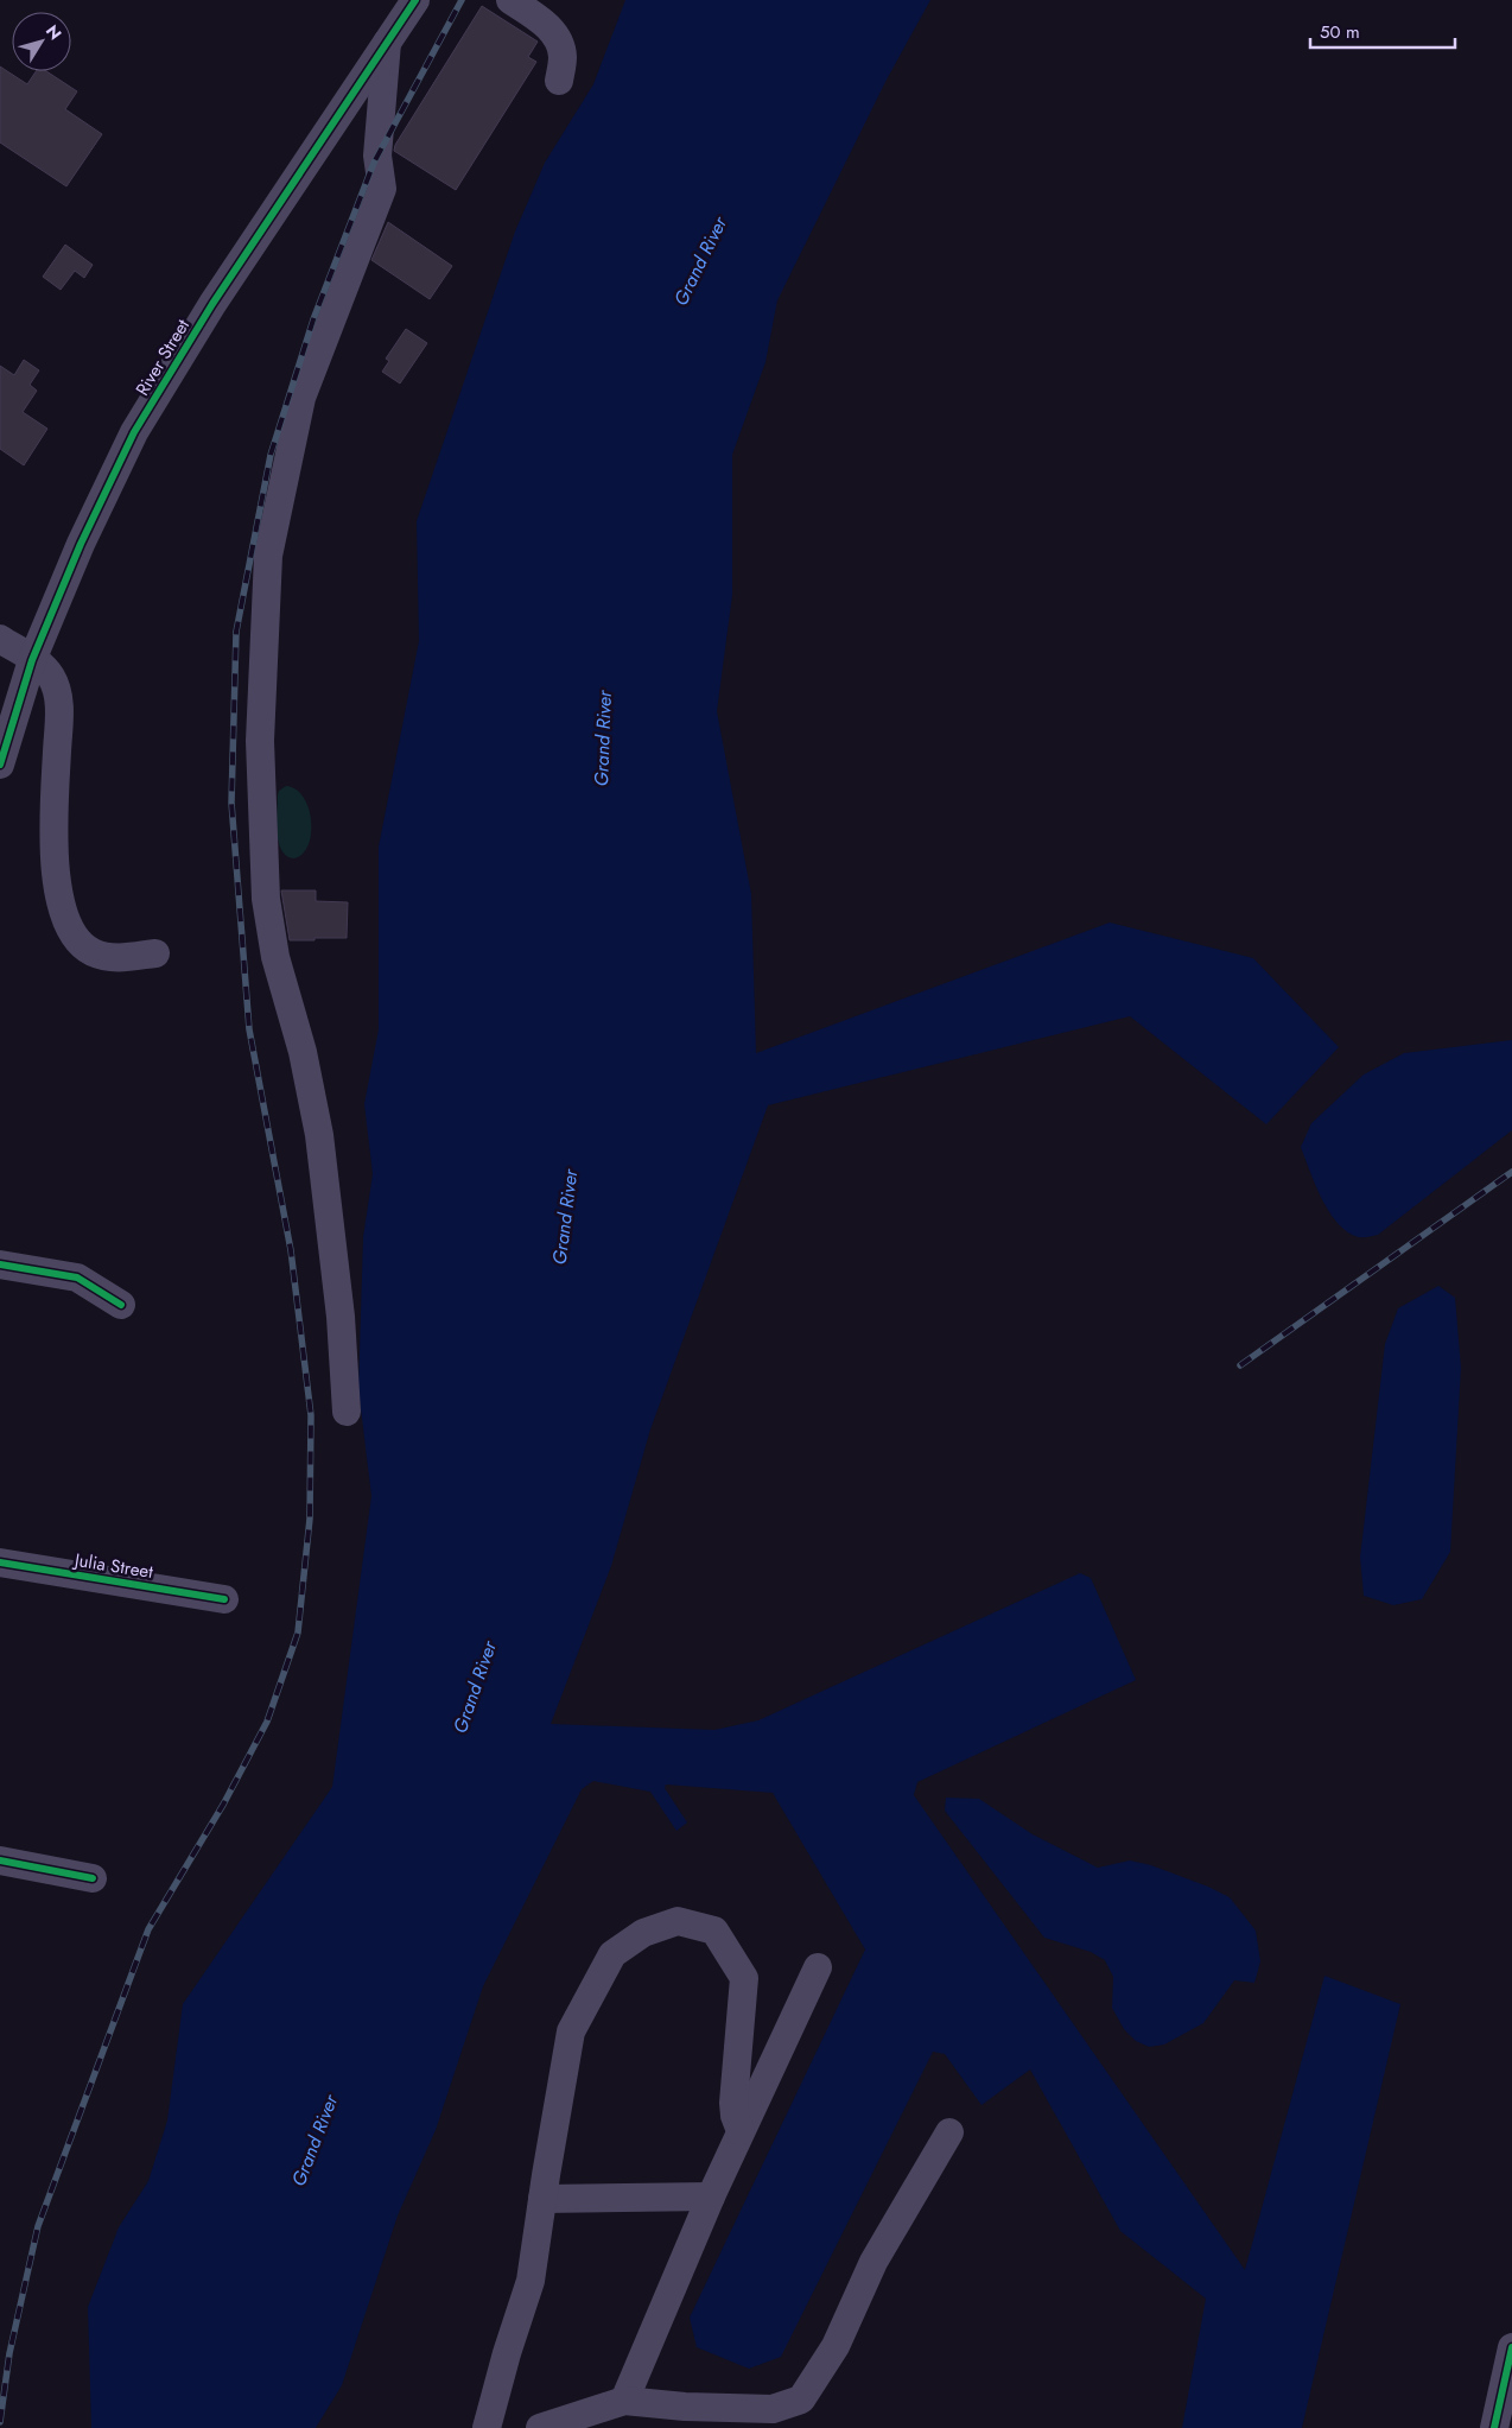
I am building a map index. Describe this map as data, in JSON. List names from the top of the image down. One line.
{"streets":{"street":["River Street","Julia Street"]},"water":["Grand River"],"scale_bar":"50 m","north":"top right"}
